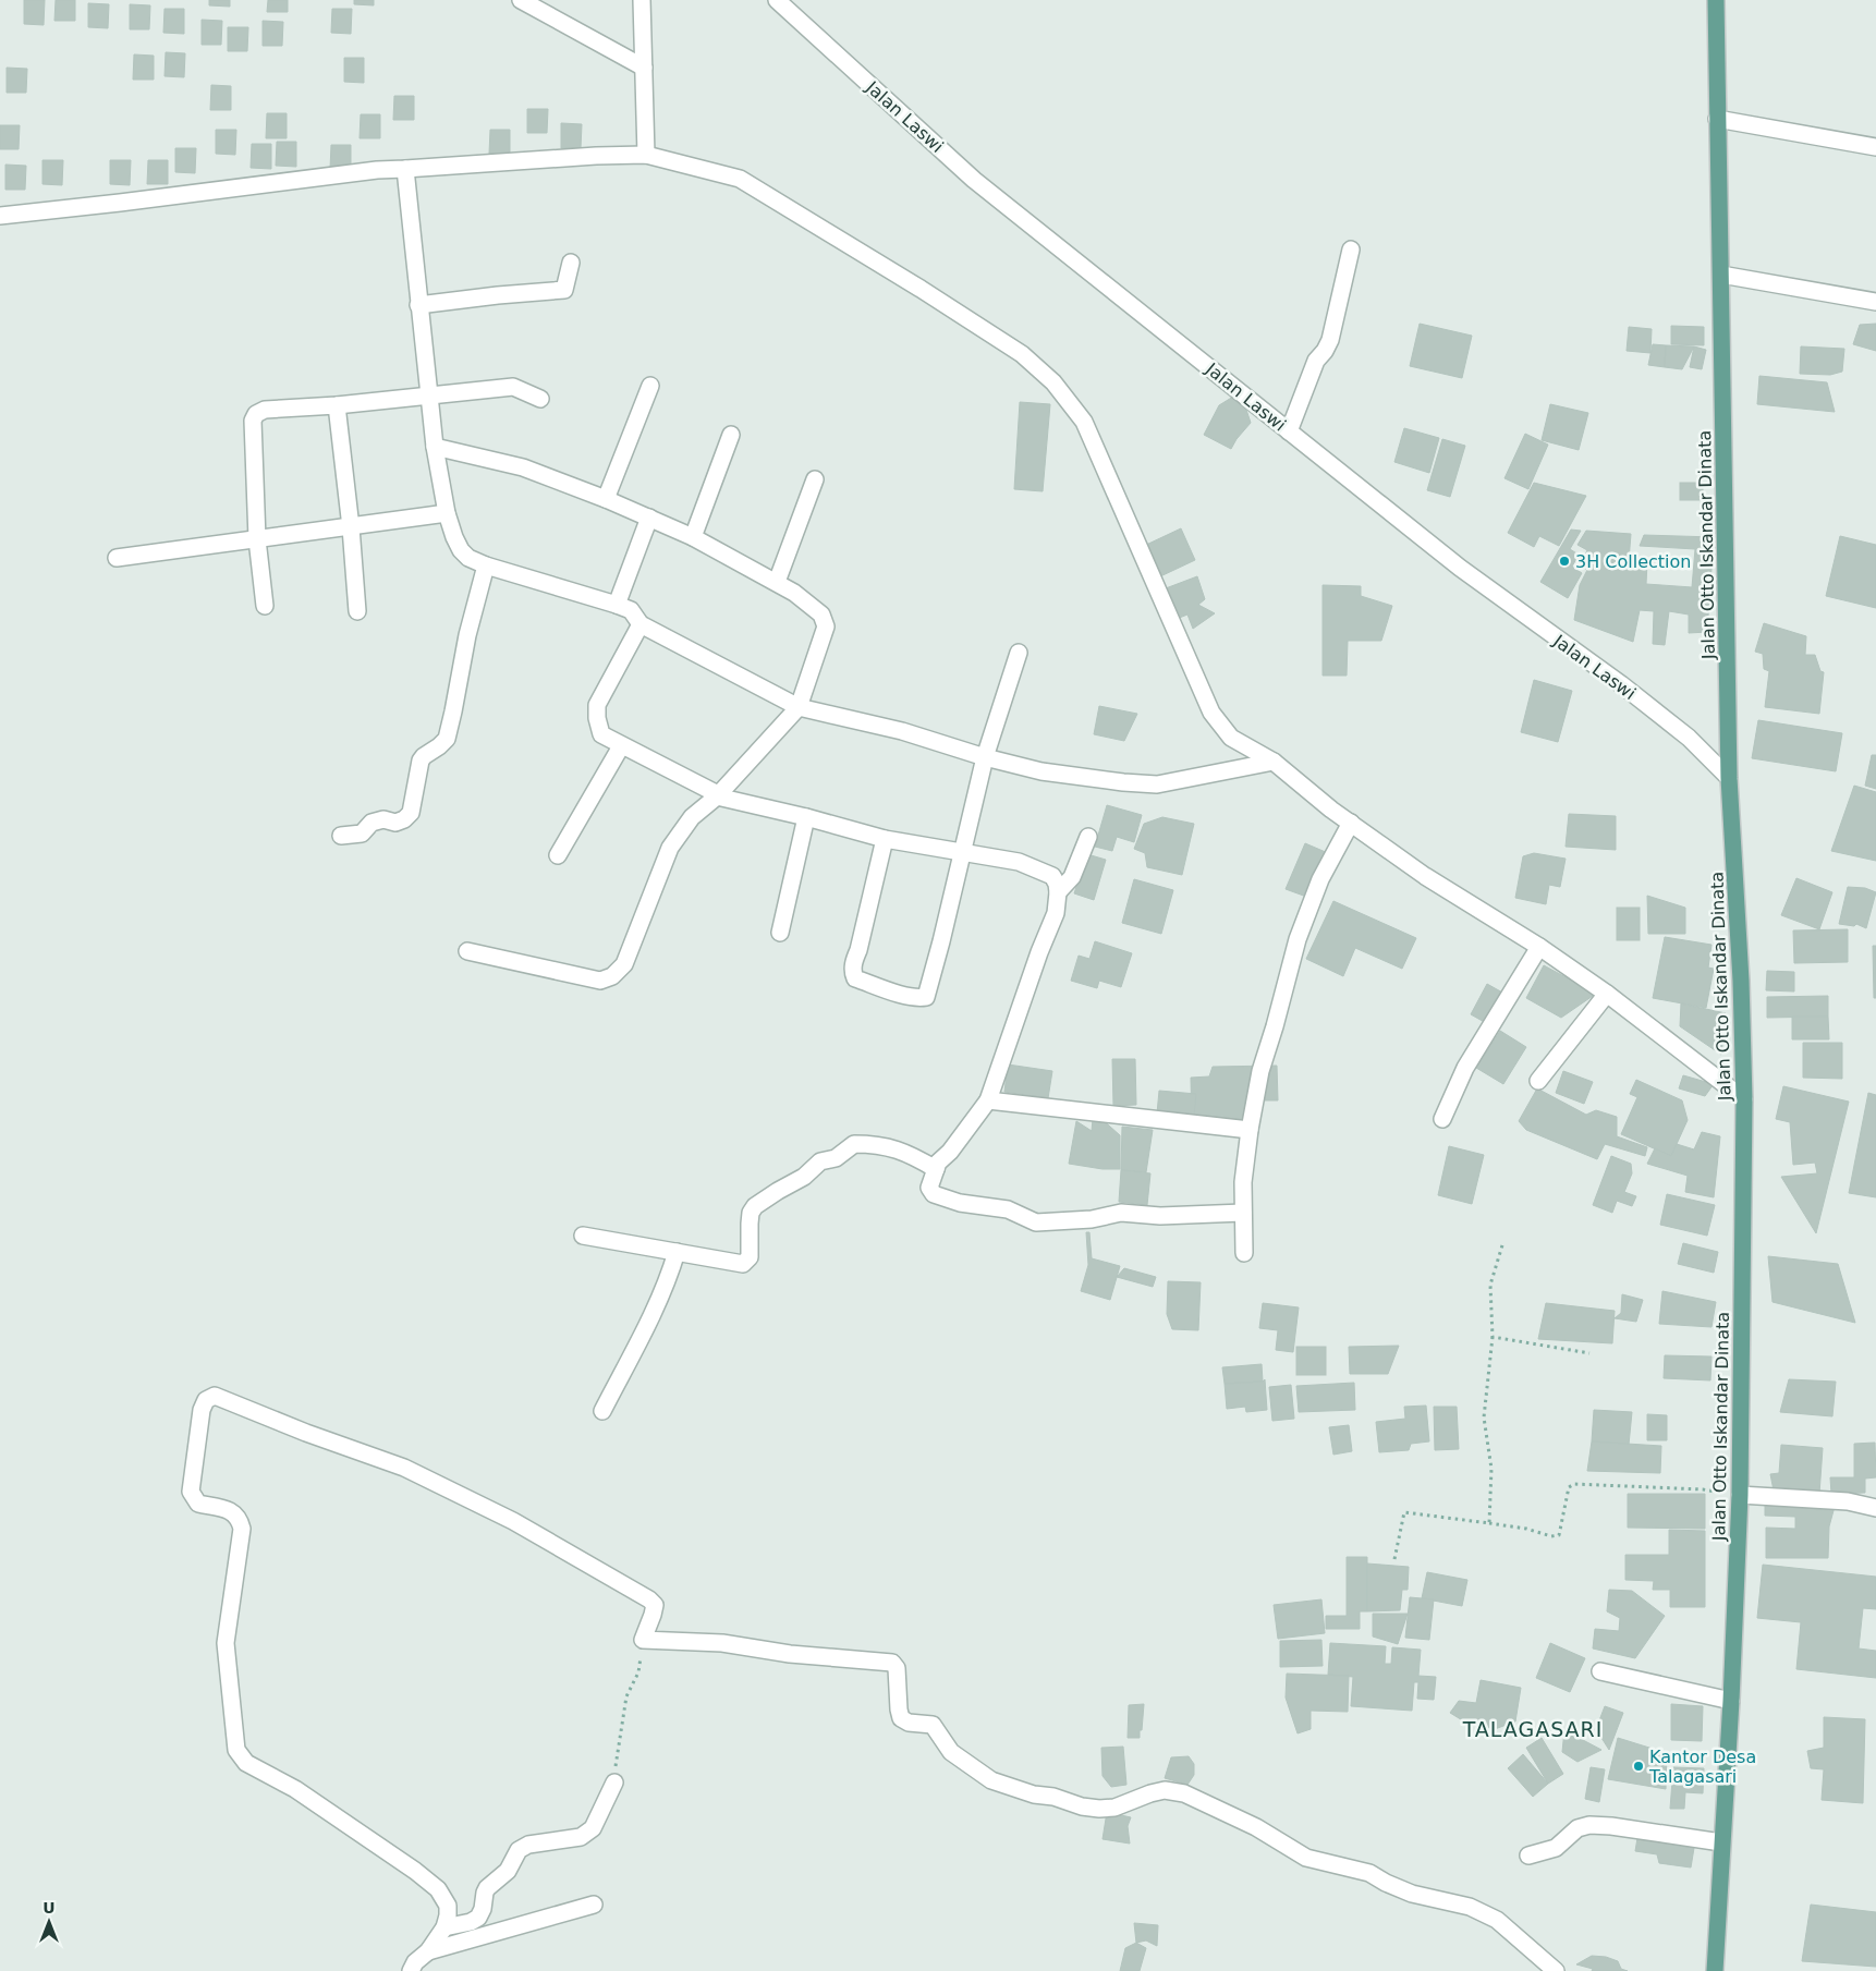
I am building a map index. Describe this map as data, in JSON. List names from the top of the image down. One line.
{"streets":{"main road":["Jalan Otto Iskandar Dinata"],"street":["Jalan Laswi"]},"crossings":[["Jalan Laswi","Jalan Otto Iskandar Dinata"]],"districts":["TALAGASARI"],"places":["3H Collection","Kantor Desa Talagasari"],"north":"top"}
